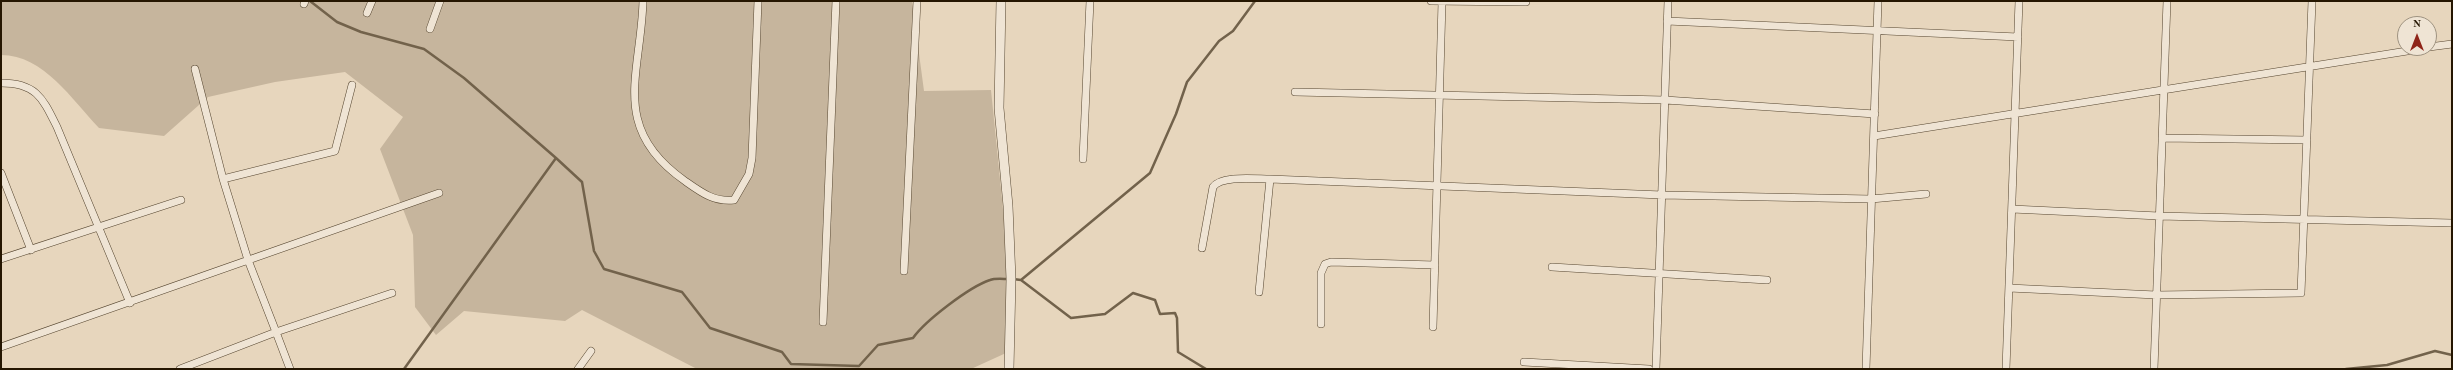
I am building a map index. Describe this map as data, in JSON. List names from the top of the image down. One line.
{"north":"top"}
